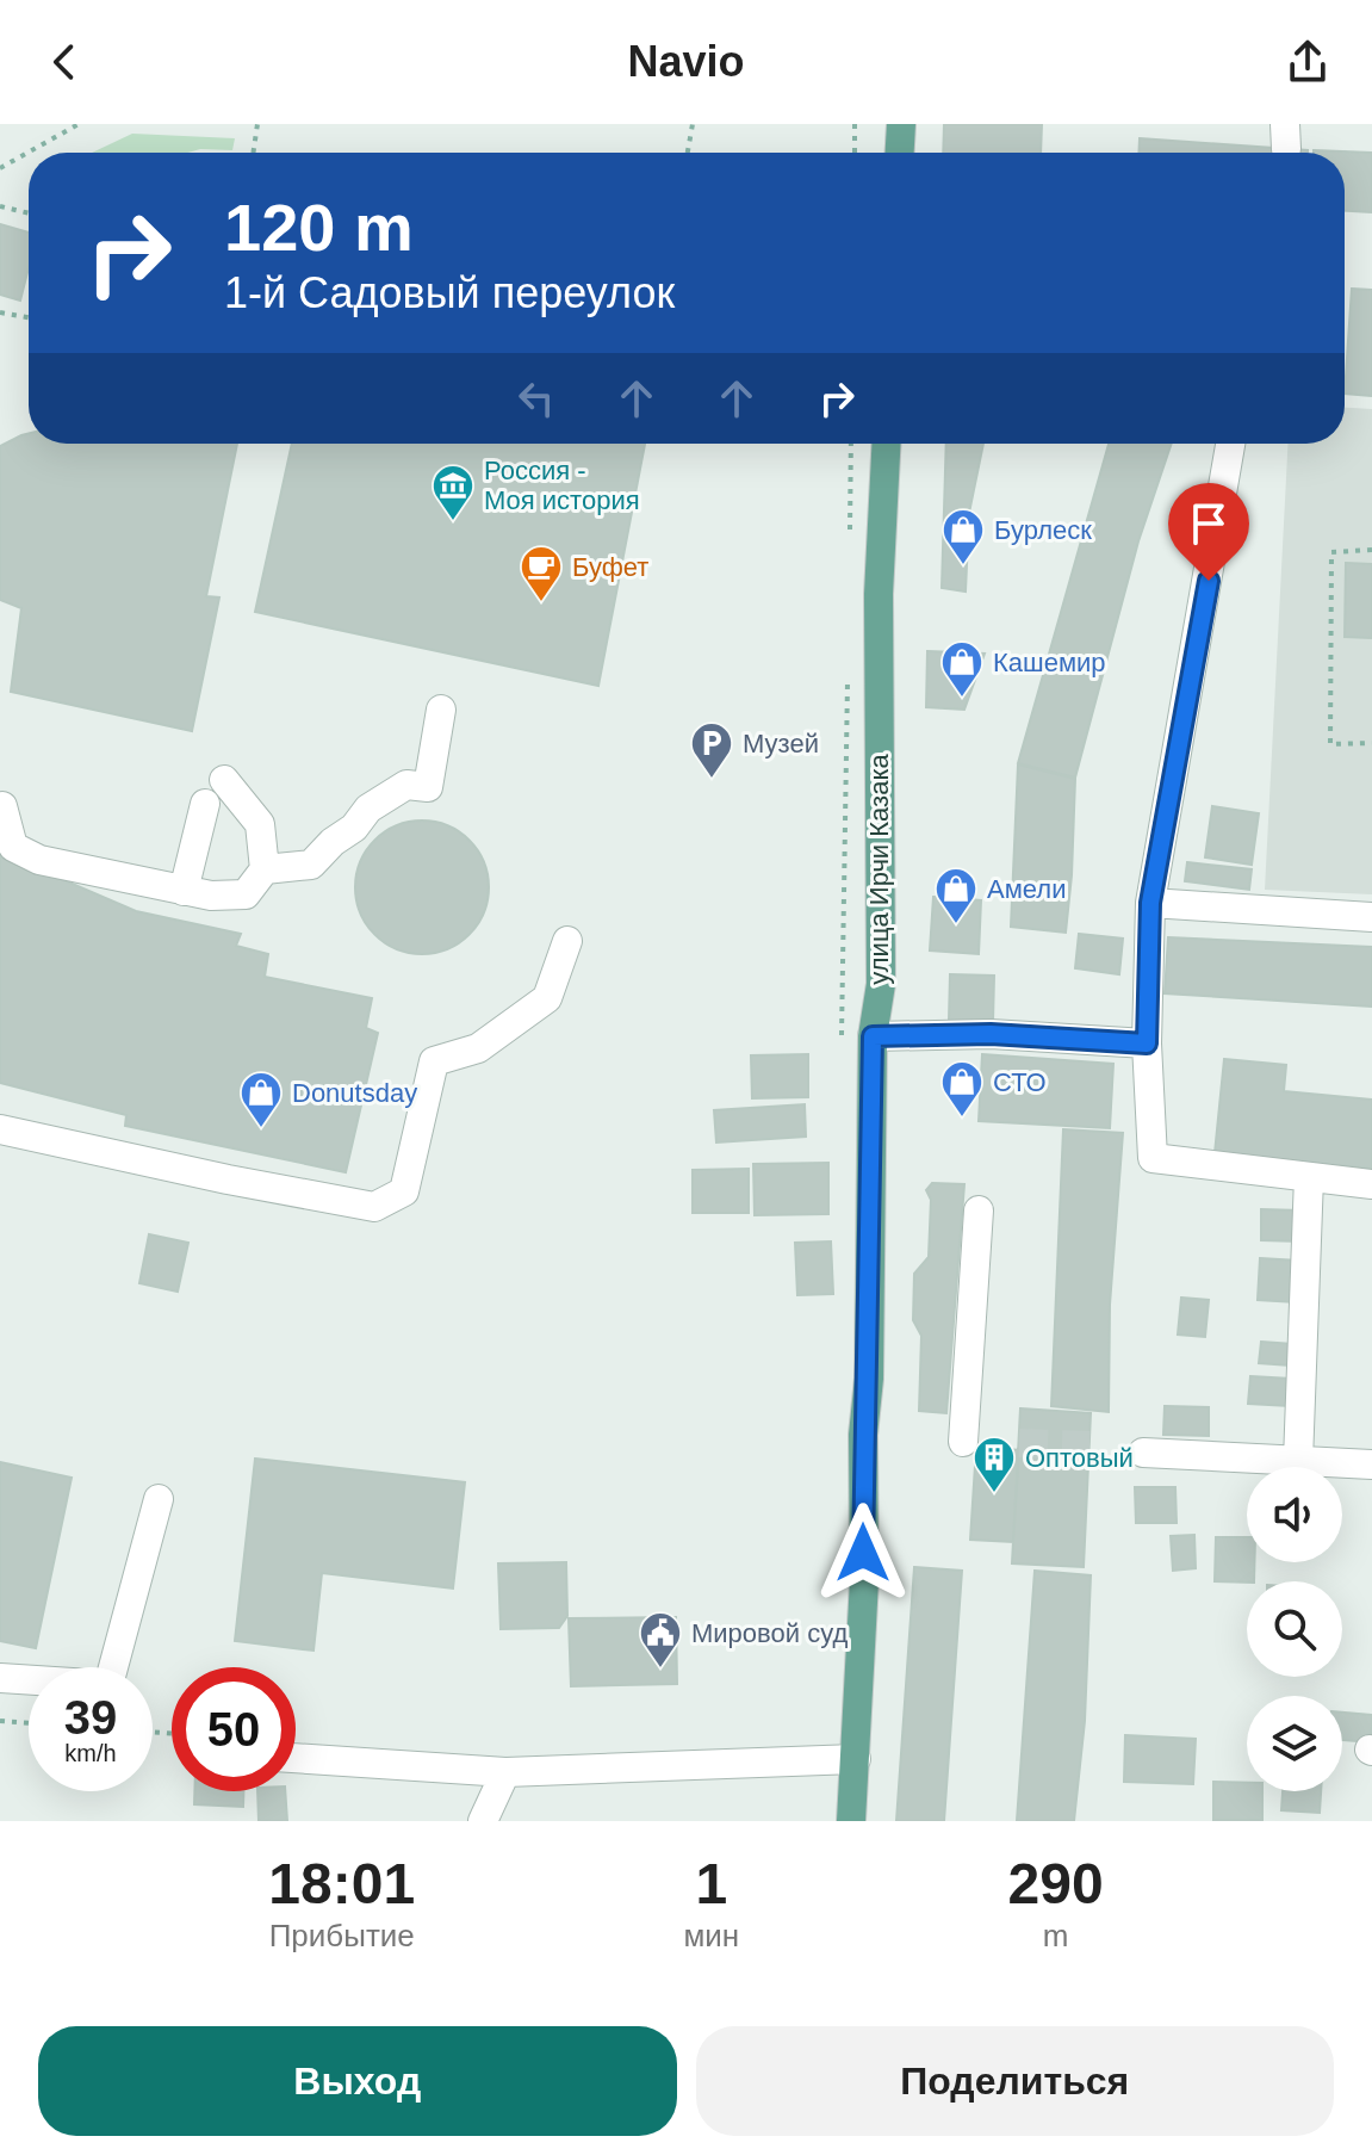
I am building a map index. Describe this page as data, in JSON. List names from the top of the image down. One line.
{"streets":{"main road":["улица Ирчи Казака"]},"places":{"museum":["Россия - Моя история"],"shop":["Бурлеск","Кашемир","Амели","СТО","Donutsday"],"cafe":["Буфет"],"parking":["Музей"],"building":["Оптовый"],"public building":["Мировой суд"]},"page":{"header":"Navio","turn":["120 m","1-й Садовый переулок"],"speed":"39 km/h","limit":"50","eta":["18:01","Прибытие","1","мин","290","m"],"buttons":["Выход","Поделиться"]}}
